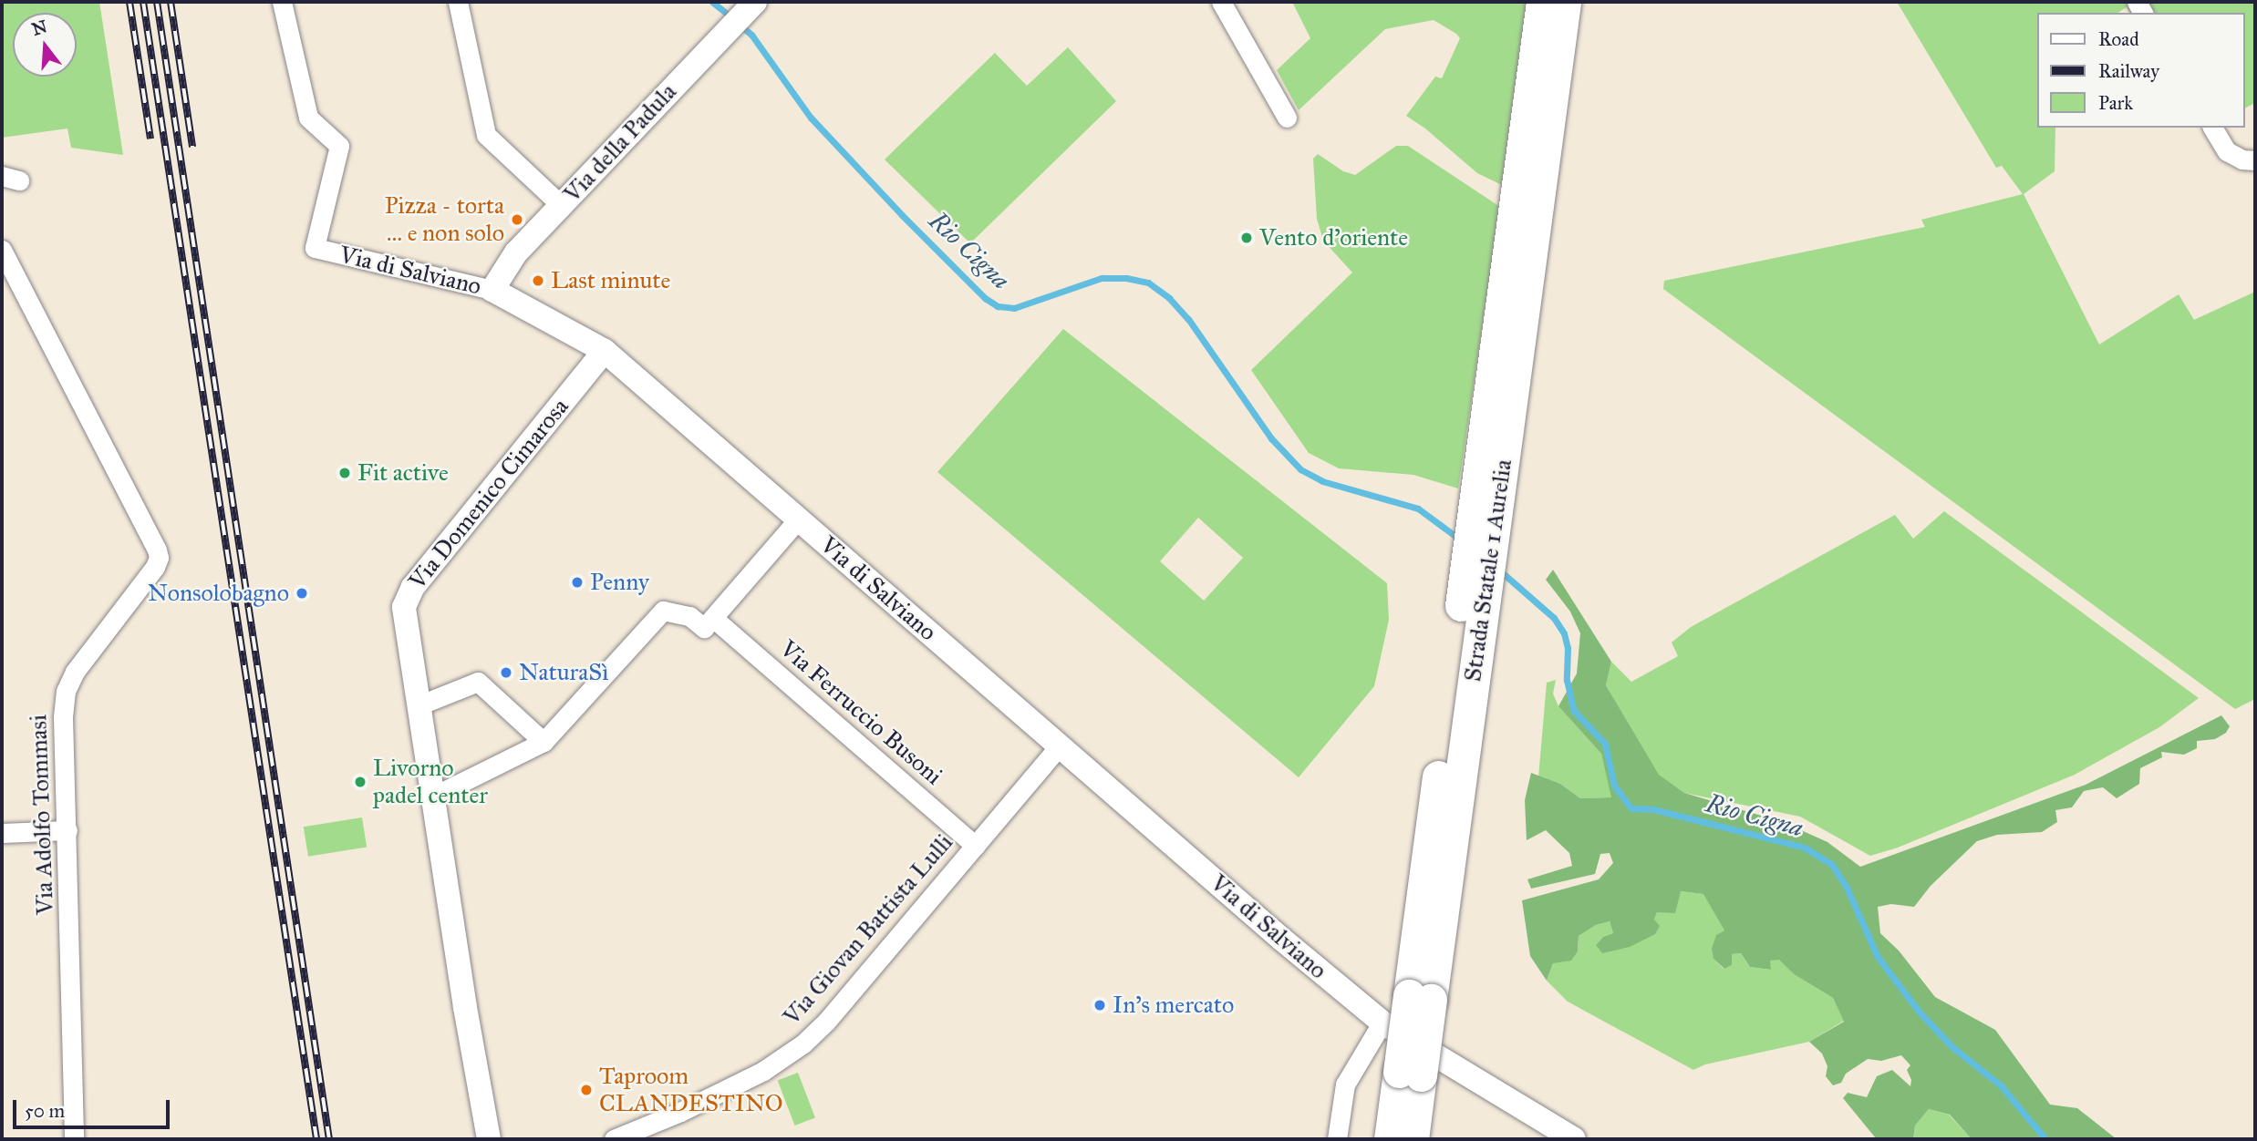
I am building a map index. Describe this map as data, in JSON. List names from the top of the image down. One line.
{"streets":{"highway":["Strada Statale 1 Aurelia"],"street":["Via della Padula","Via di Salviano","Via Domenico Cimarosa","Via Ferruccio Busoni","Via Adolfo Tommasi","Via Giovan Battista Lulli"]},"crossings":[["Via della Padula","Via di Salviano"],["Via di Salviano","Via Domenico Cimarosa"],["Via di Salviano","Via Giovan Battista Lulli"],["Via Ferruccio Busoni","Via Giovan Battista Lulli"]],"water":["Rio Cigna"],"places":["Pizza - torta … e non solo","Vento d’oriente","Last minute","Fit active","Penny","Nonsolobagno","NaturaSì","Livorno padel center","In's mercato","Taproom CLANDESTINO"],"legend":["Road","Railway","Park"],"scale_bar":"50 m","north":"top"}
